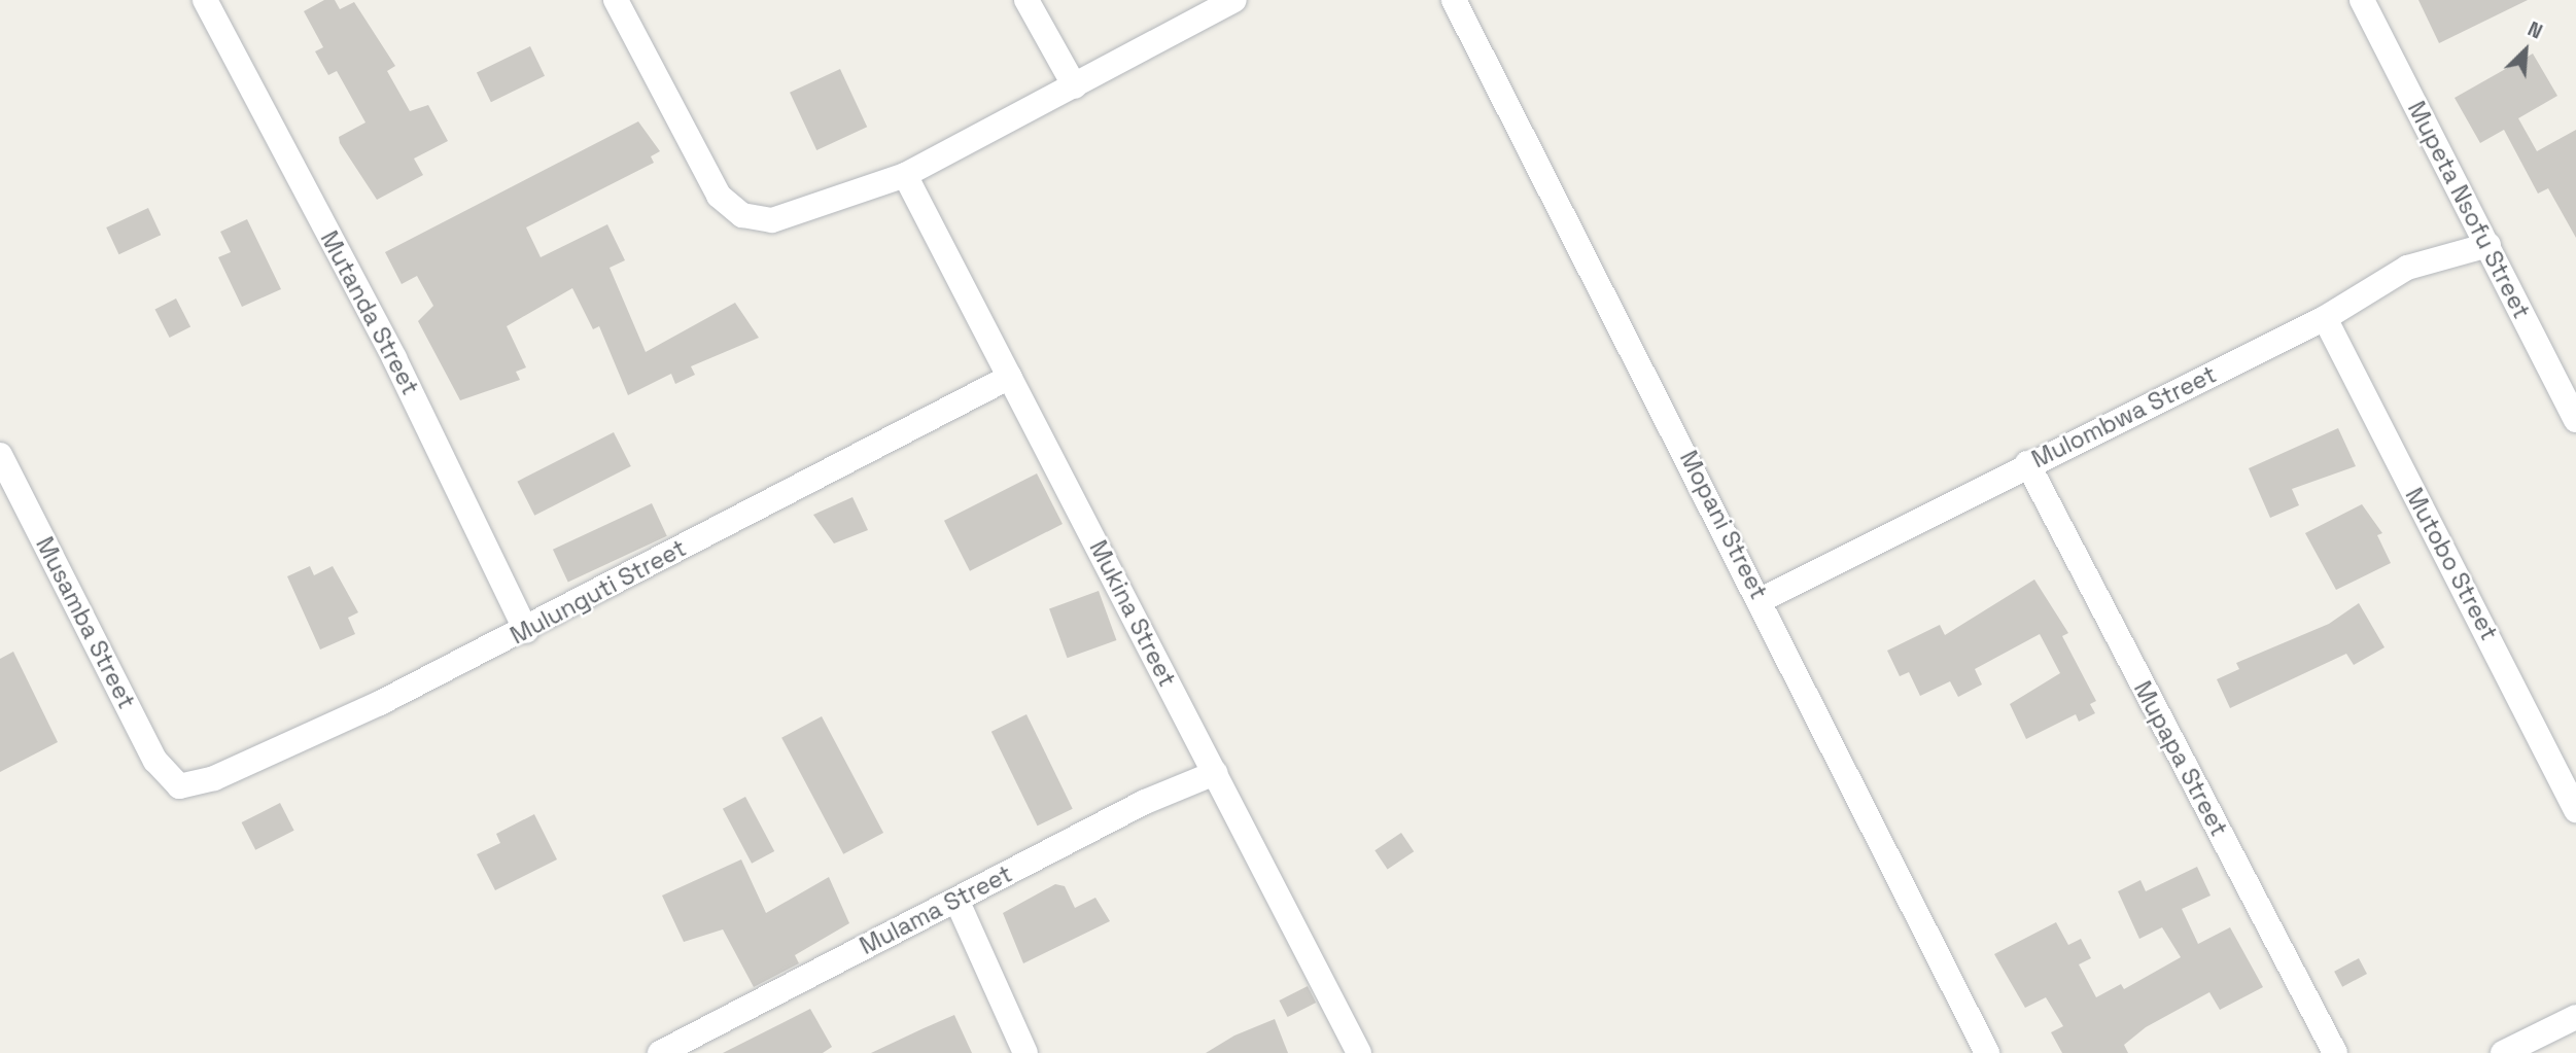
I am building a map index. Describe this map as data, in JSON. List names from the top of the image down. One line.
{"streets":{"street":["Mupeta Nsofu Street","Mutanda Street","Mulombwa Street","Mopani Street","Mutobo Street","Mulunguti Street","Mukina Street","Musamba Street","Mupapa Street","Mulama Street"]},"crossings":[["Mupeta Nsofu Street","Mulombwa Street"],["Mutanda Street","Mulunguti Street"],["Mulombwa Street","Mopani Street"],["Mulombwa Street","Mutobo Street"],["Mulombwa Street","Mupapa Street"],["Mulunguti Street","Mukina Street"],["Mulunguti Street","Musamba Street"],["Mukina Street","Mulama Street"]],"north":"top right"}
